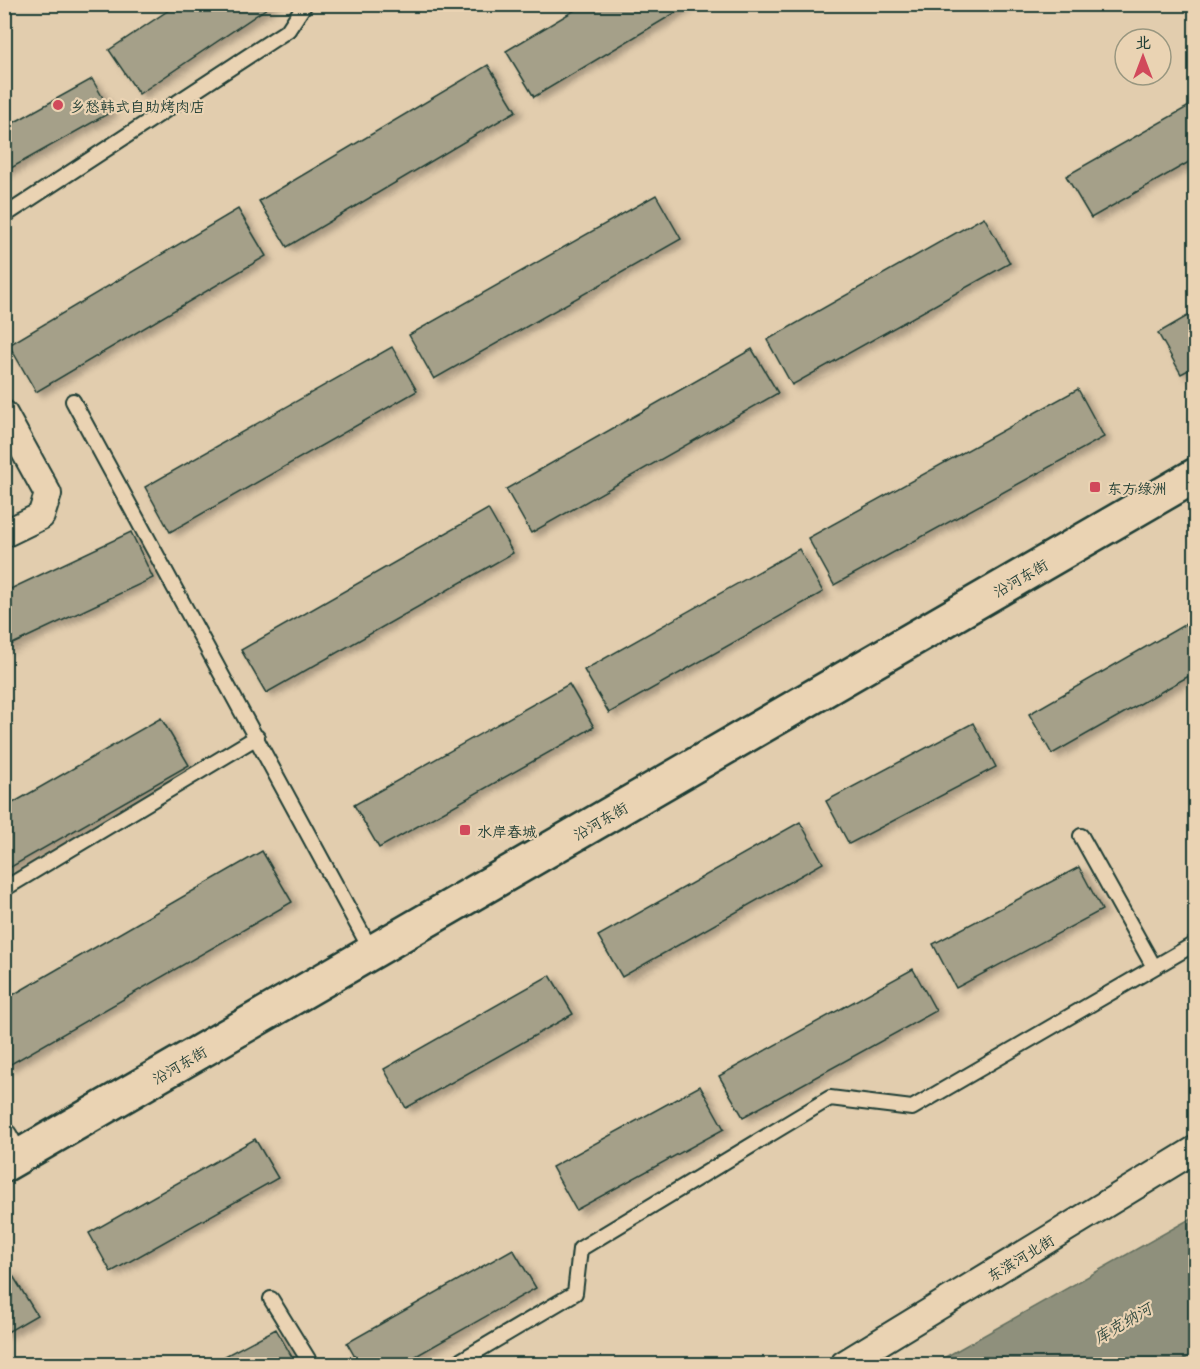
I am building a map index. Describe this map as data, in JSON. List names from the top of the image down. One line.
{"streets":{"street":["沿河东街","东滨河北街"]},"water":["库克纳河"],"places":{"other":["乡愁韩式自助烤肉店"],"transit":["东方绿洲","水岸春城"]},"north":"top"}
